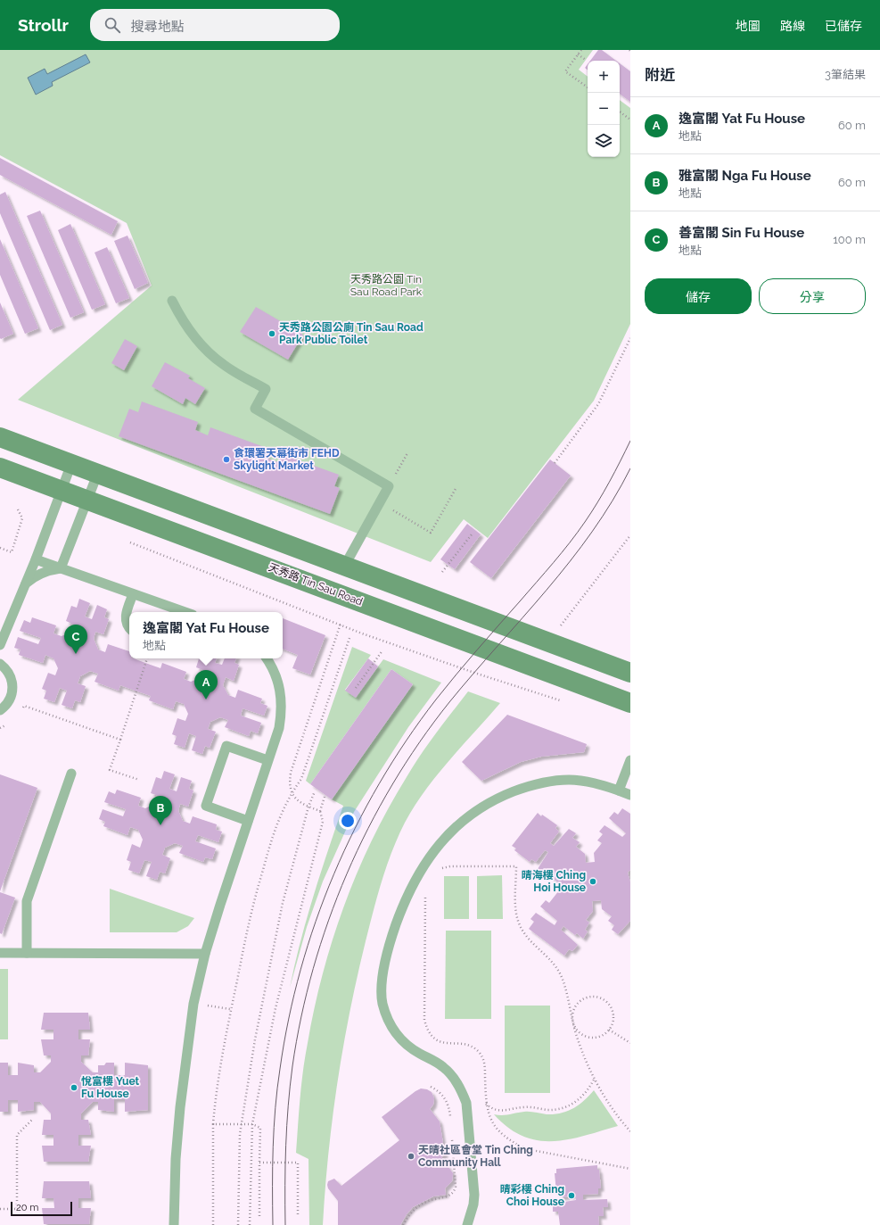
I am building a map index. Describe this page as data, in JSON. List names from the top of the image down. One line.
{"streets":{"street":["天秀路 Tin Sau Road"]},"parks":["天秀路公園 Tin Sau Road Park"],"places":["天秀路公園公廁 Tin Sau Road Park Public Toilet","食環署天幕街市 FEHD Skylight Market","晴海樓 Ching Hoi House","悅富樓 Yuet Fu House","天晴社區會堂 Tin Ching Community Hall","晴彩樓 Ching Choi House"],"scale_bar":"20 m","page":{"header":"Strollr","search":"搜尋地點","nav":["地圖","路線","已儲存"],"heading":["附近","3筆結果"],"map_buttons":["+","−"],"list":[{"mark":"A","name":"逸富閣 Yat Fu House","note":"地點","value":"60 m"},{"mark":"B","name":"雅富閣 Nga Fu House","note":"地點","value":"60 m"},{"mark":"C","name":"善富閣 Sin Fu House","note":"地點","value":"100 m"}],"buttons":["儲存","分享"],"popup":["逸富閣 Yat Fu House","地點"],"pins":["C","A","B"],"scale":"20 m"}}
